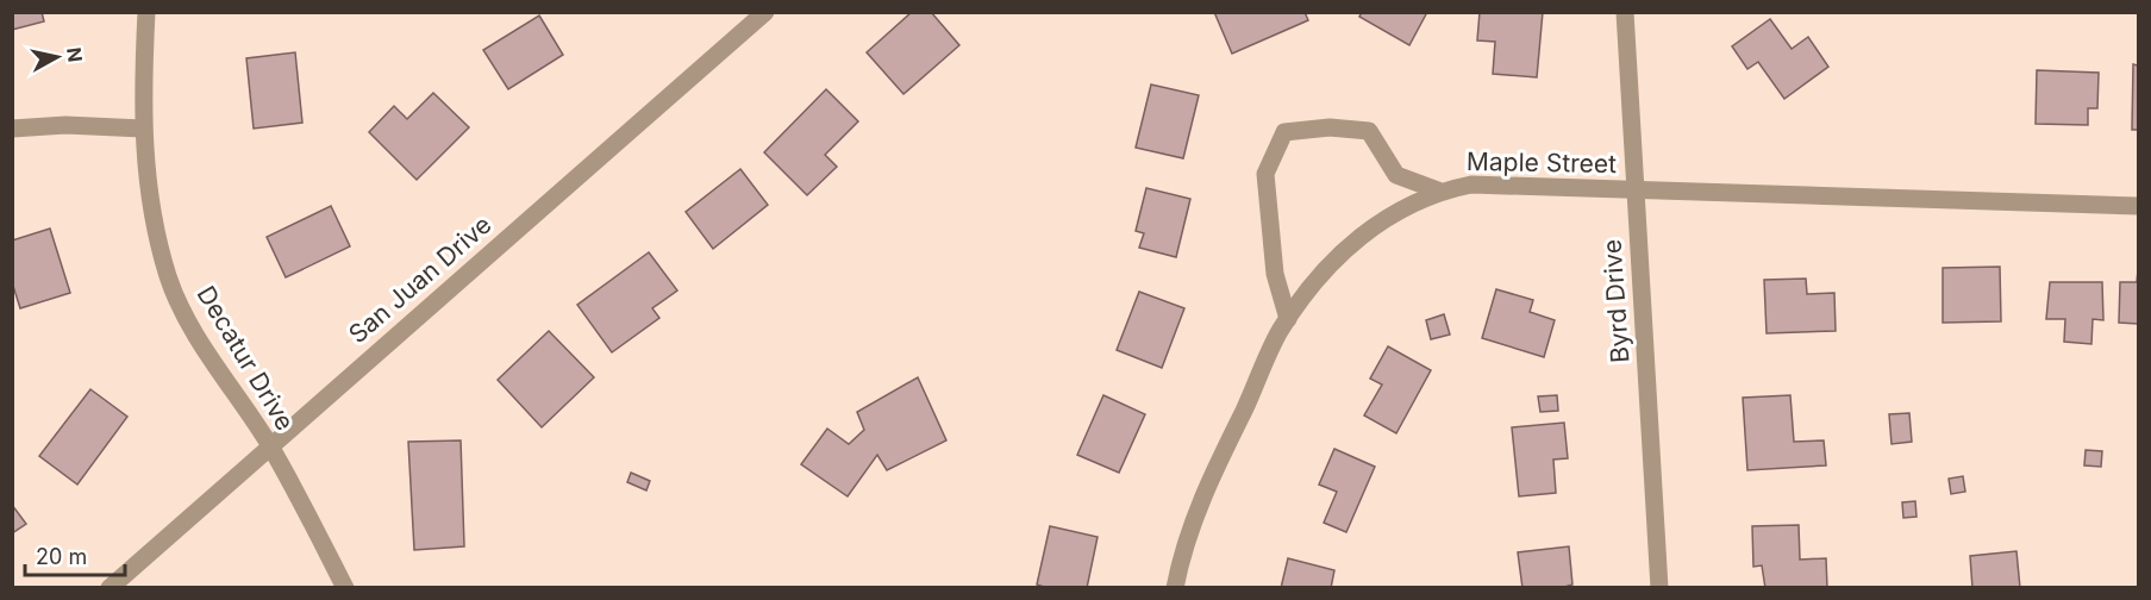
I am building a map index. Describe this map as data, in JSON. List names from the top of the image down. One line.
{"streets":{"street":["Maple Street","San Juan Drive","Byrd Drive","Decatur Drive"]},"crossings":[["Maple Street","Byrd Drive"],["San Juan Drive","Decatur Drive"]],"scale_bar":"20 m","north":"right"}
